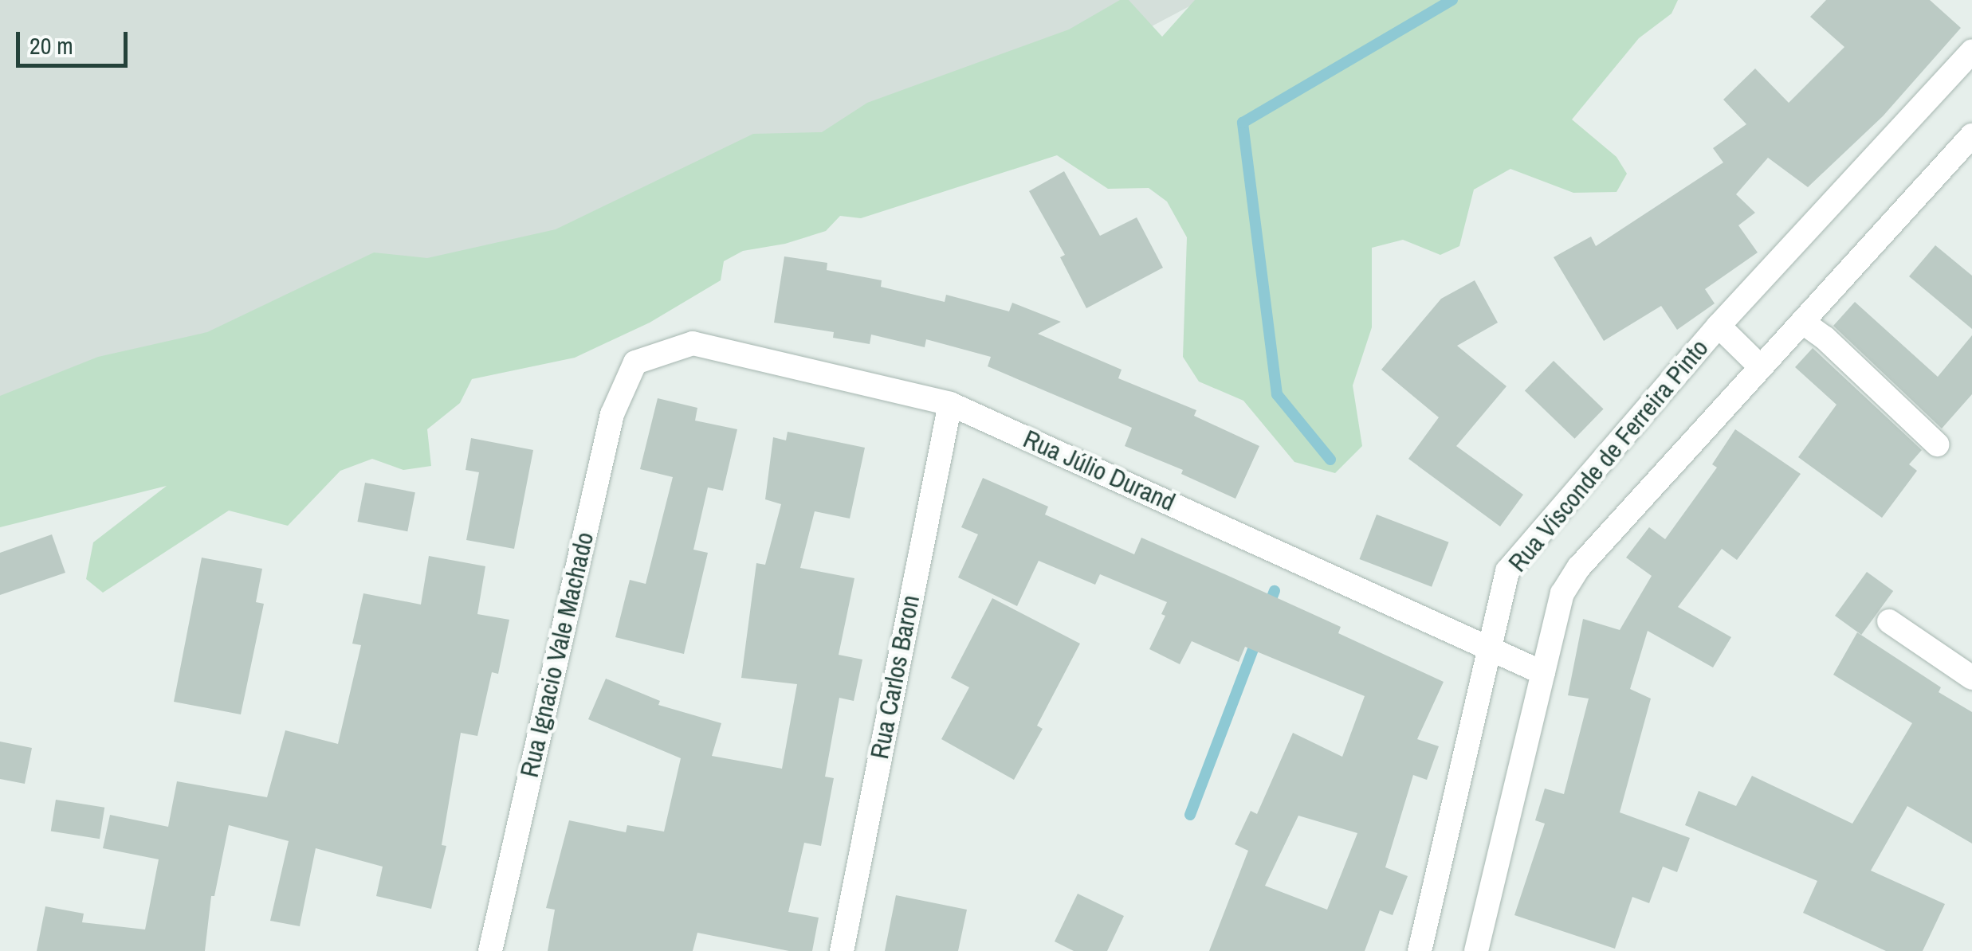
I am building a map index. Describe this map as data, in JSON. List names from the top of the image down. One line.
{"streets":{"street":["Rua Visconde de Ferreira Pinto","Rua Júlio Durand","Rua Ignacio Vale Machado","Rua Carlos Baron"]},"crossings":[["Rua Visconde de Ferreira Pinto","Rua Júlio Durand"],["Rua Júlio Durand","Rua Ignacio Vale Machado"],["Rua Júlio Durand","Rua Carlos Baron"]],"scale_bar":"20 m"}
